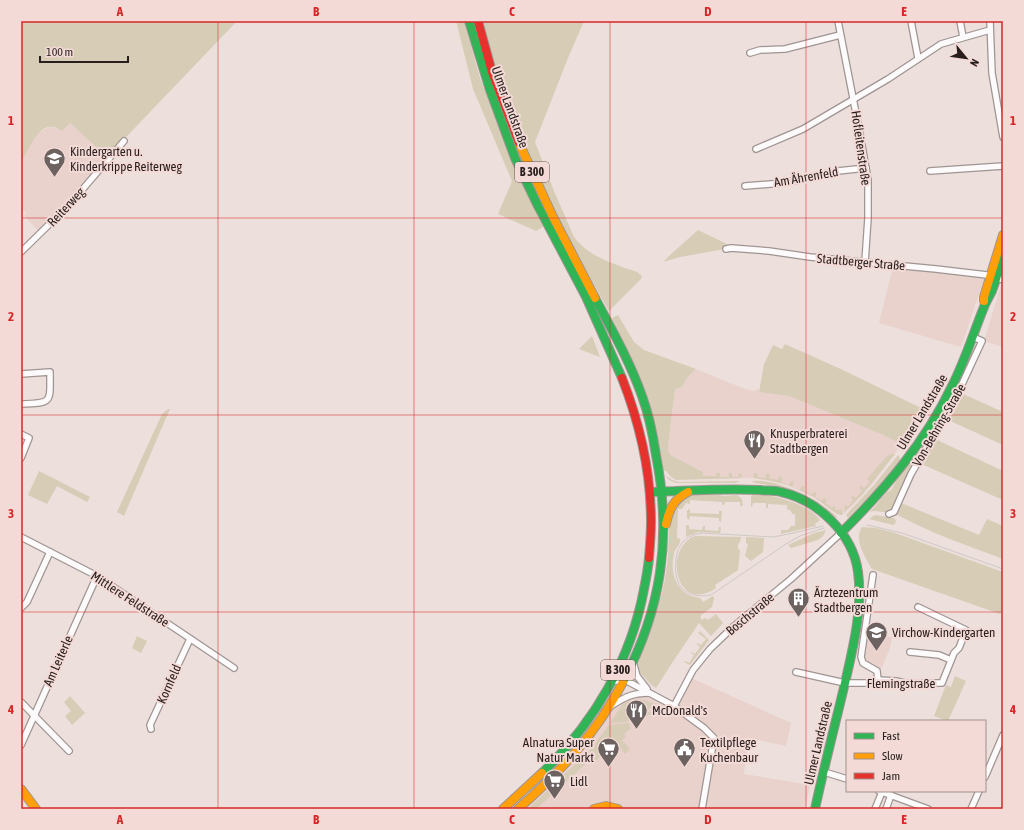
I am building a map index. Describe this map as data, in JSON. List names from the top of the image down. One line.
{"streets":{"main road":["Ulmer Landstraße","B 300"],"street":["Hofleitenstraße","Am Ährenfeld","Reiterweg","Stadtberger Straße","Von-Behring-Straße","Mittlere Feldstraße","Boschstraße","Am Leiterle","Flemingstraße","Kornfeld"]},"crossings":[["Ulmer Landstraße","B 300"],["Ulmer Landstraße","Stadtberger Straße"],["Ulmer Landstraße","Von-Behring-Straße"],["Ulmer Landstraße","Boschstraße"],["Ulmer Landstraße","Flemingstraße"],["Hofleitenstraße","Am Ährenfeld"],["Hofleitenstraße","Stadtberger Straße"],["Mittlere Feldstraße","Am Leiterle"],["Mittlere Feldstraße","Kornfeld"]],"places":{"school or university":["Kindergarten u. Kinderkrippe Reiterweg","Virchow-Kindergarten"],"restaurant":["Knusperbraterei Stadtbergen","McDonald's"],"building":["Ärztezentrum Stadtbergen"],"supermarket":["Alnatura Super Natur Markt","Lidl"],"public building":["Textilpflege Kuchenbaur"]},"legend":["Fast","Slow","Jam"],"scale_bar":"100 m","north":"bottom right","grid":{"columns":["A","B","C","D","E"],"rows":["1","2","3","4"]}}
